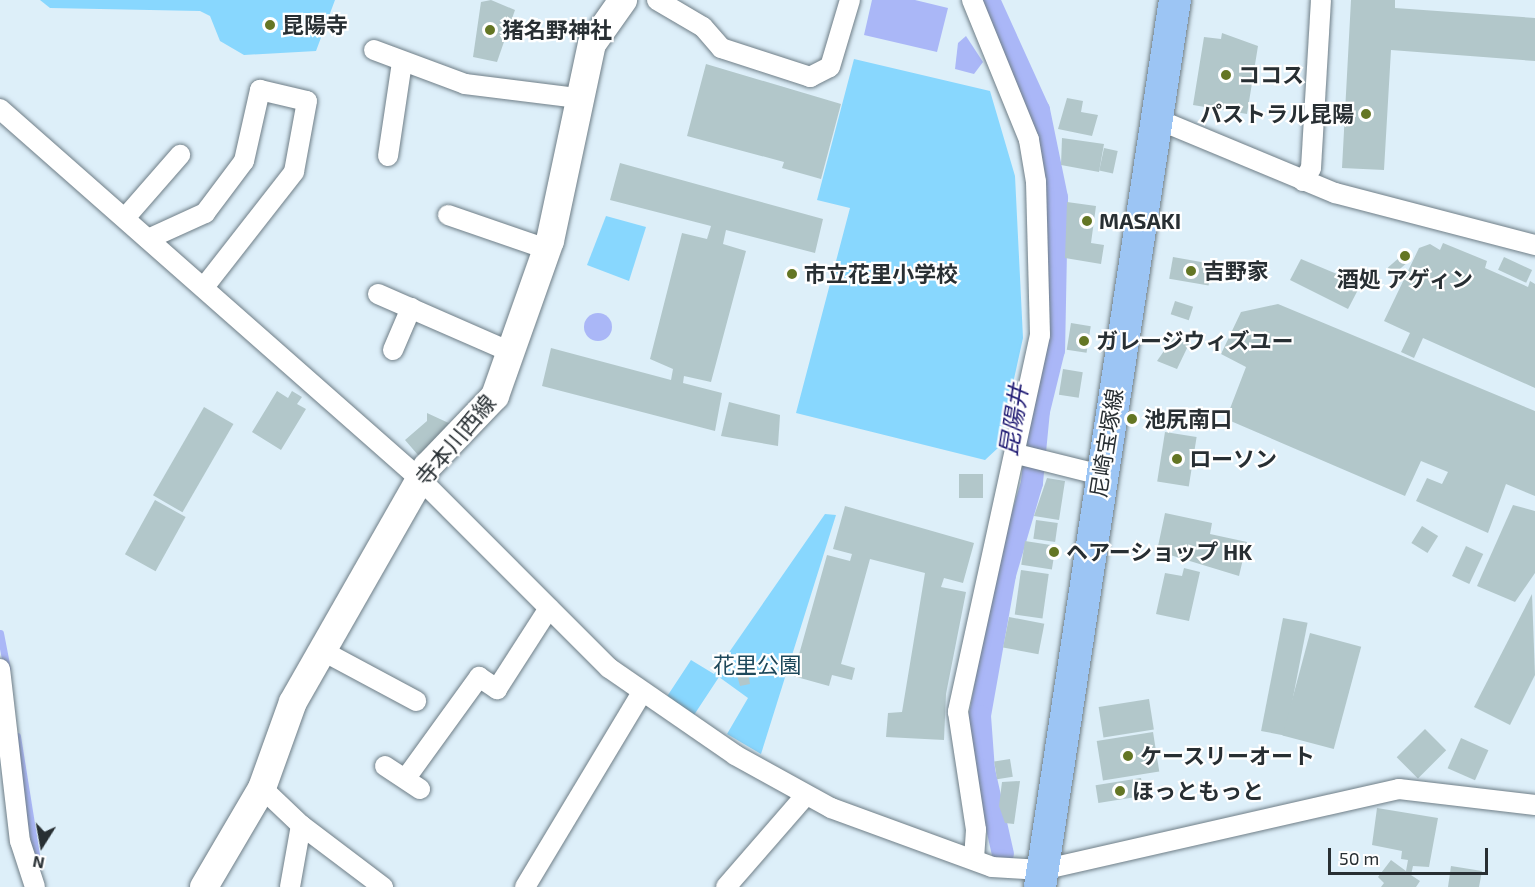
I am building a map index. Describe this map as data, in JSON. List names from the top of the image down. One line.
{"streets":{"main road":["寺本川西線","尼崎宝塚線"]},"water":["昆陽井"],"parks":["花里公園"],"places":["昆陽寺","猪名野神社","ココス","パストラル昆陽","MASAKI","酒処 アゲィン","吉野家","市立花里小学校","ガレージウィズユー","池尻南口","ローソン","ヘアーショップ HK","ケースリーオート","ほっともっと"],"scale_bar":"50 m","north":"bottom"}
